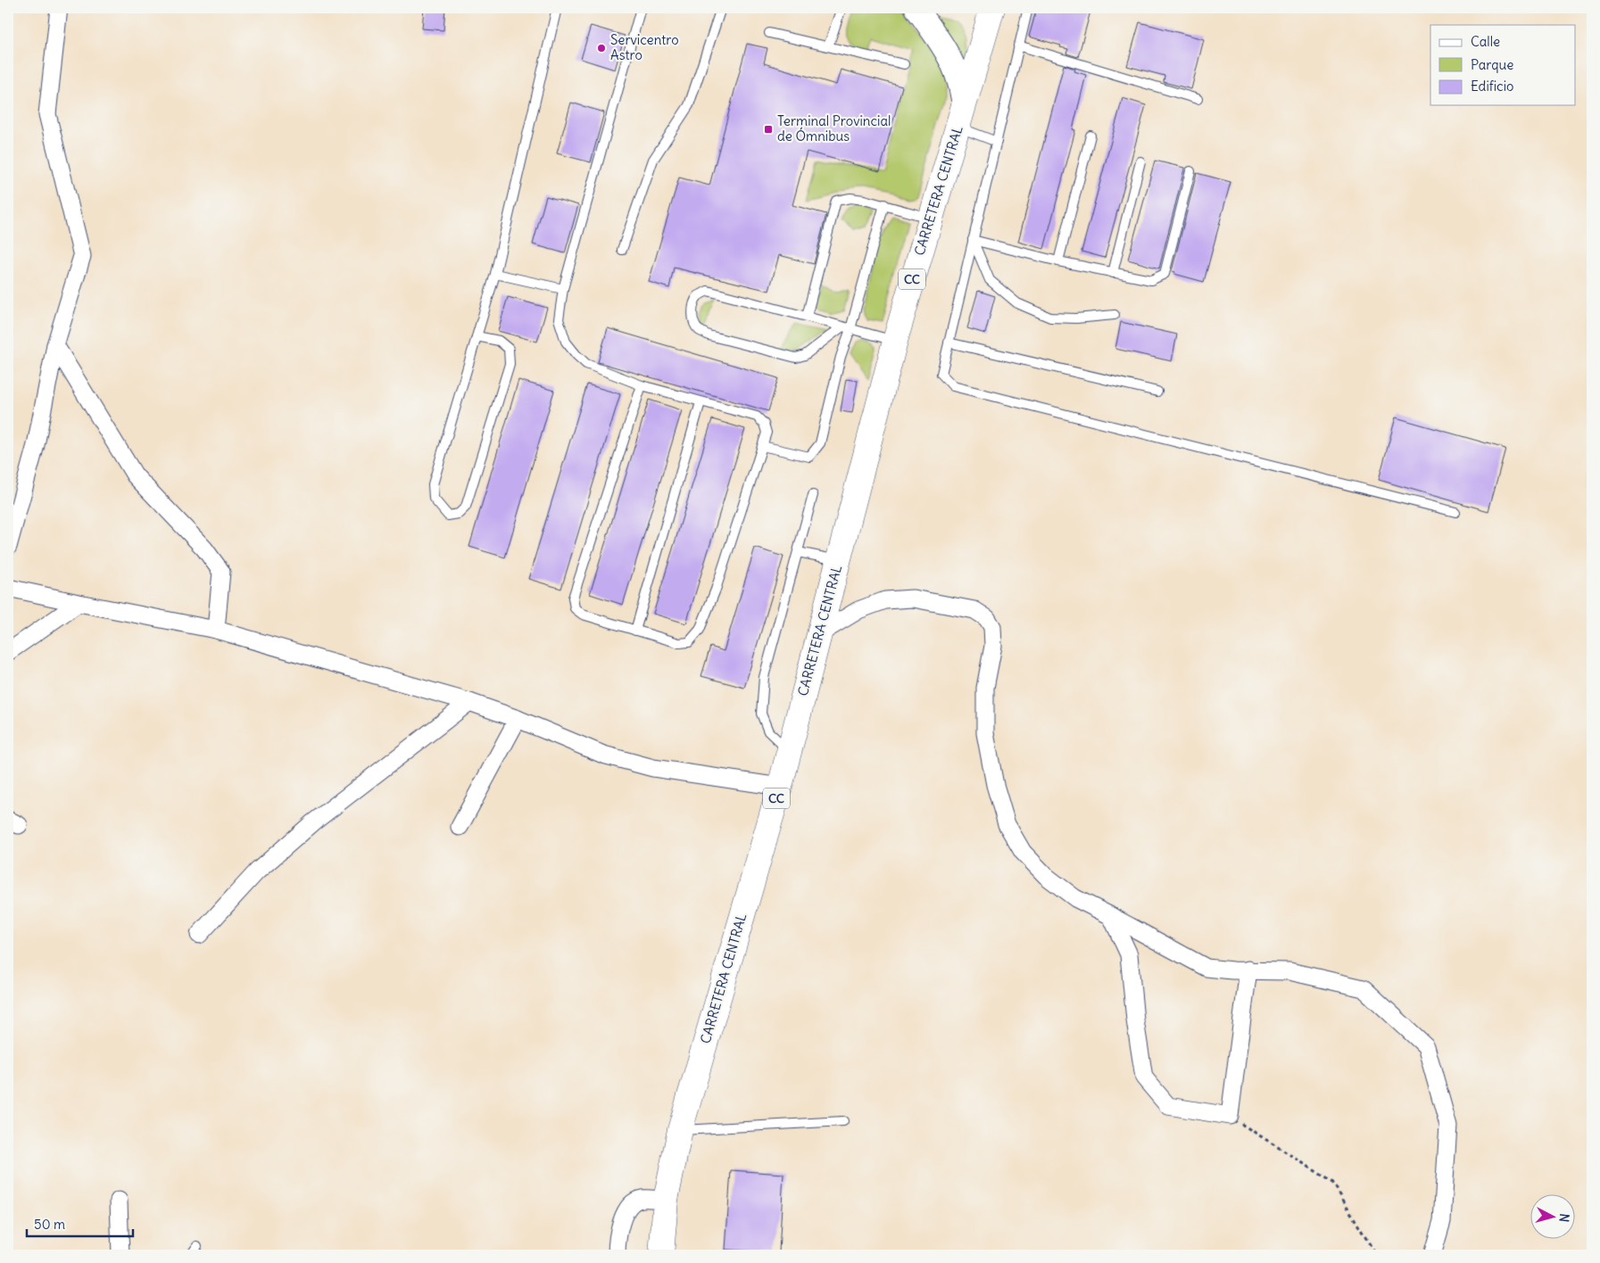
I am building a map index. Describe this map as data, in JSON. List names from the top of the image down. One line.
{"streets":{"main road":["CARRETERA CENTRAL","CC"]},"places":{"other":["Servicentro Astro"],"transit":["Terminal Provincial de Ómnibus"]},"legend":["Calle","Parque","Edificio"],"scale_bar":"50 m","north":"right"}
